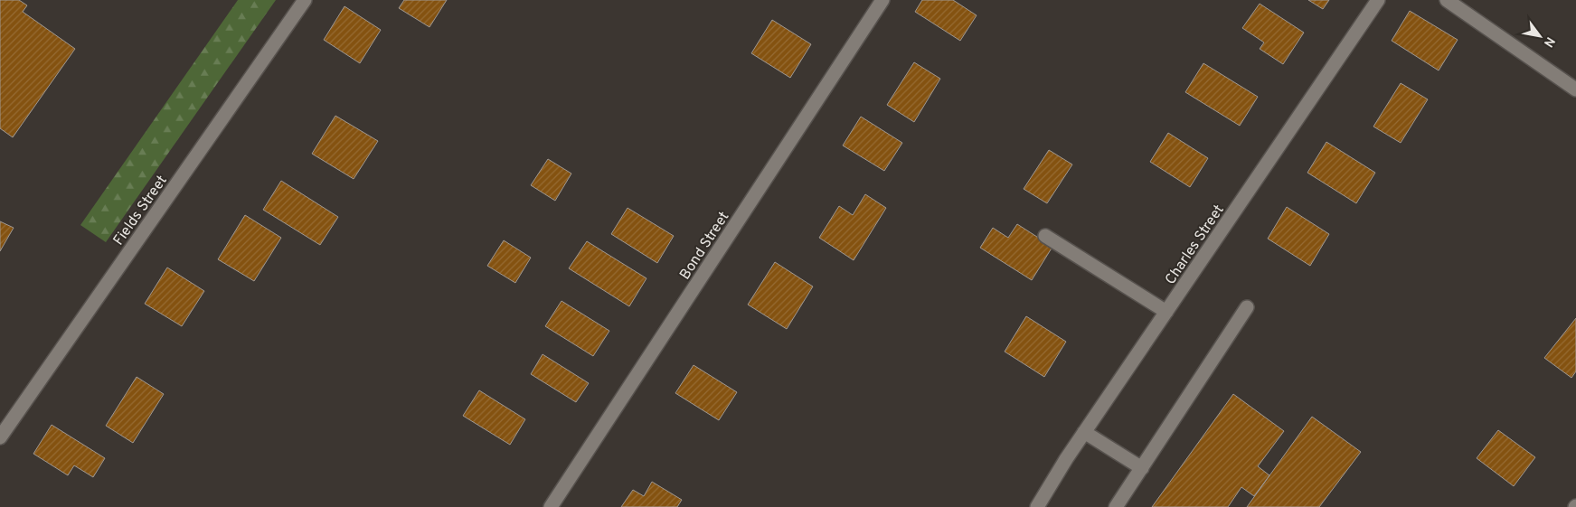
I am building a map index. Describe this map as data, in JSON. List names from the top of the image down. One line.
{"streets":{"street":["Fields Street","Charles Street","Bond Street"]},"north":"bottom right"}
